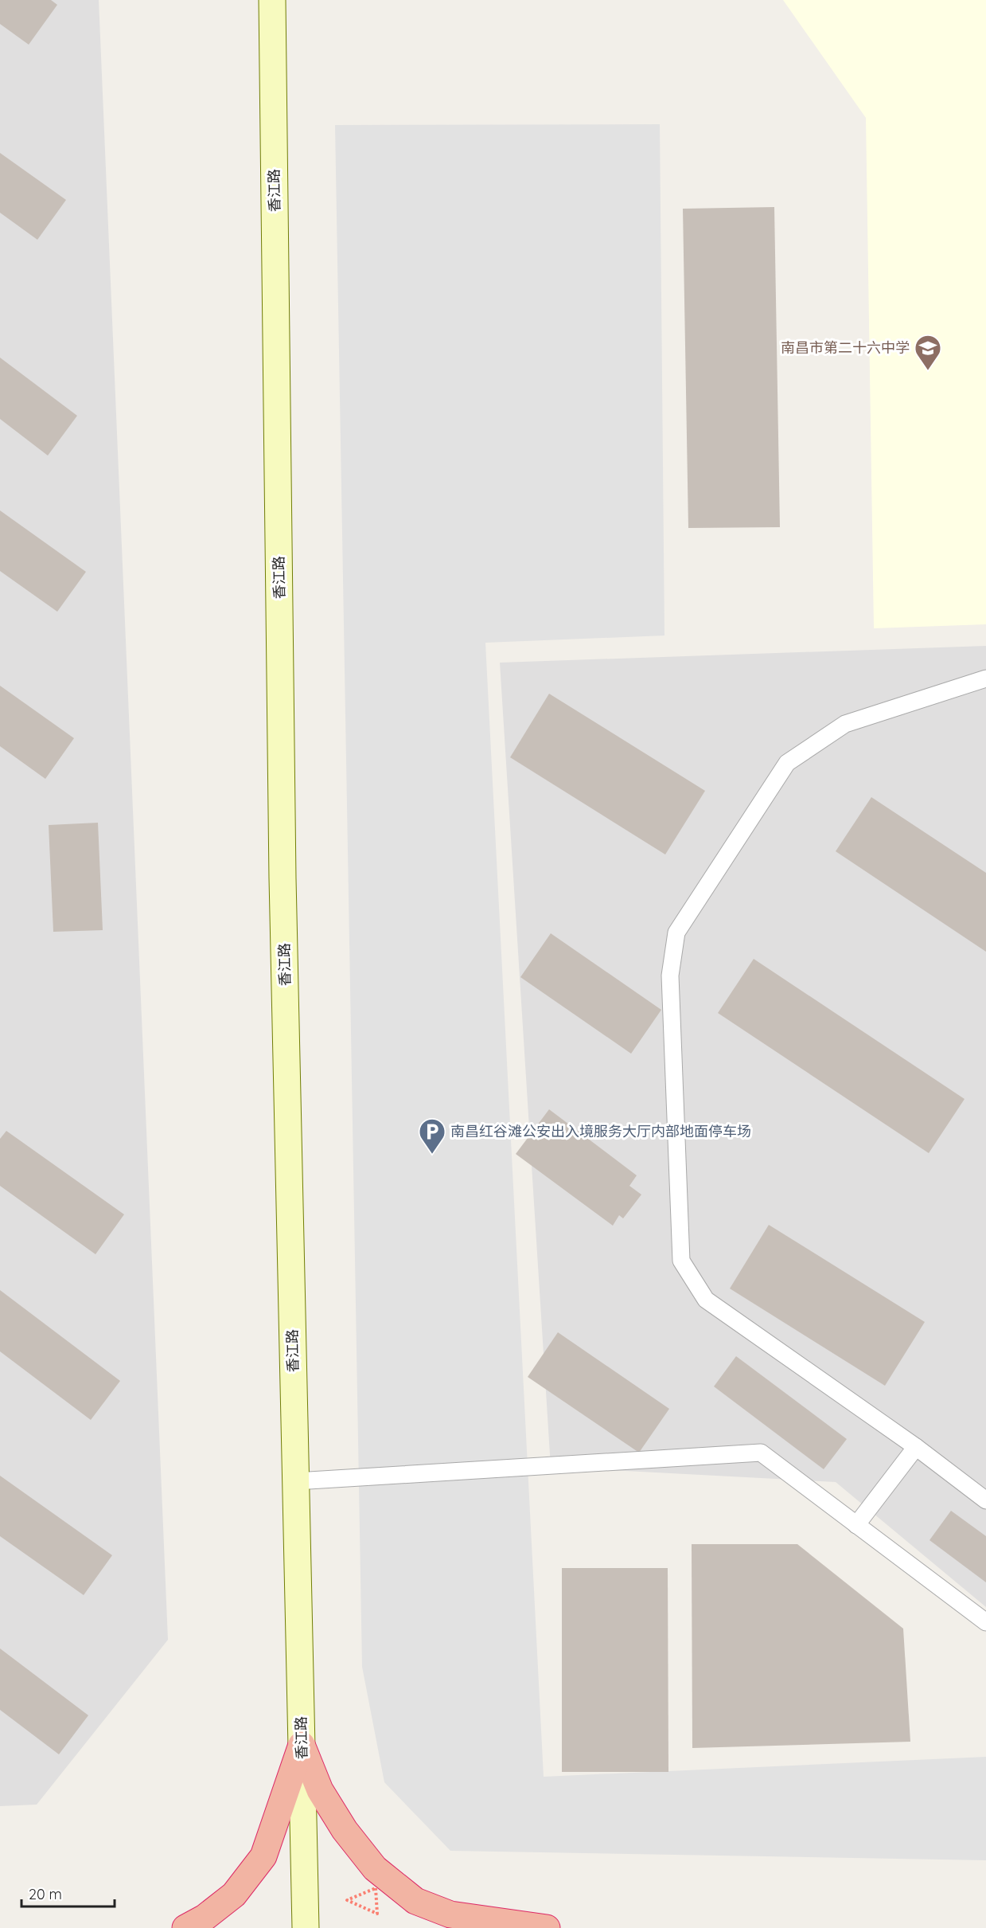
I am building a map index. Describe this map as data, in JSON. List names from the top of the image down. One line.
{"streets":{"main road":["香江路"]},"places":{"school or university":["南昌市第二十六中学"],"parking":["南昌红谷滩公安出入境服务大厅内部地面停车场"]},"scale_bar":"20 m"}
